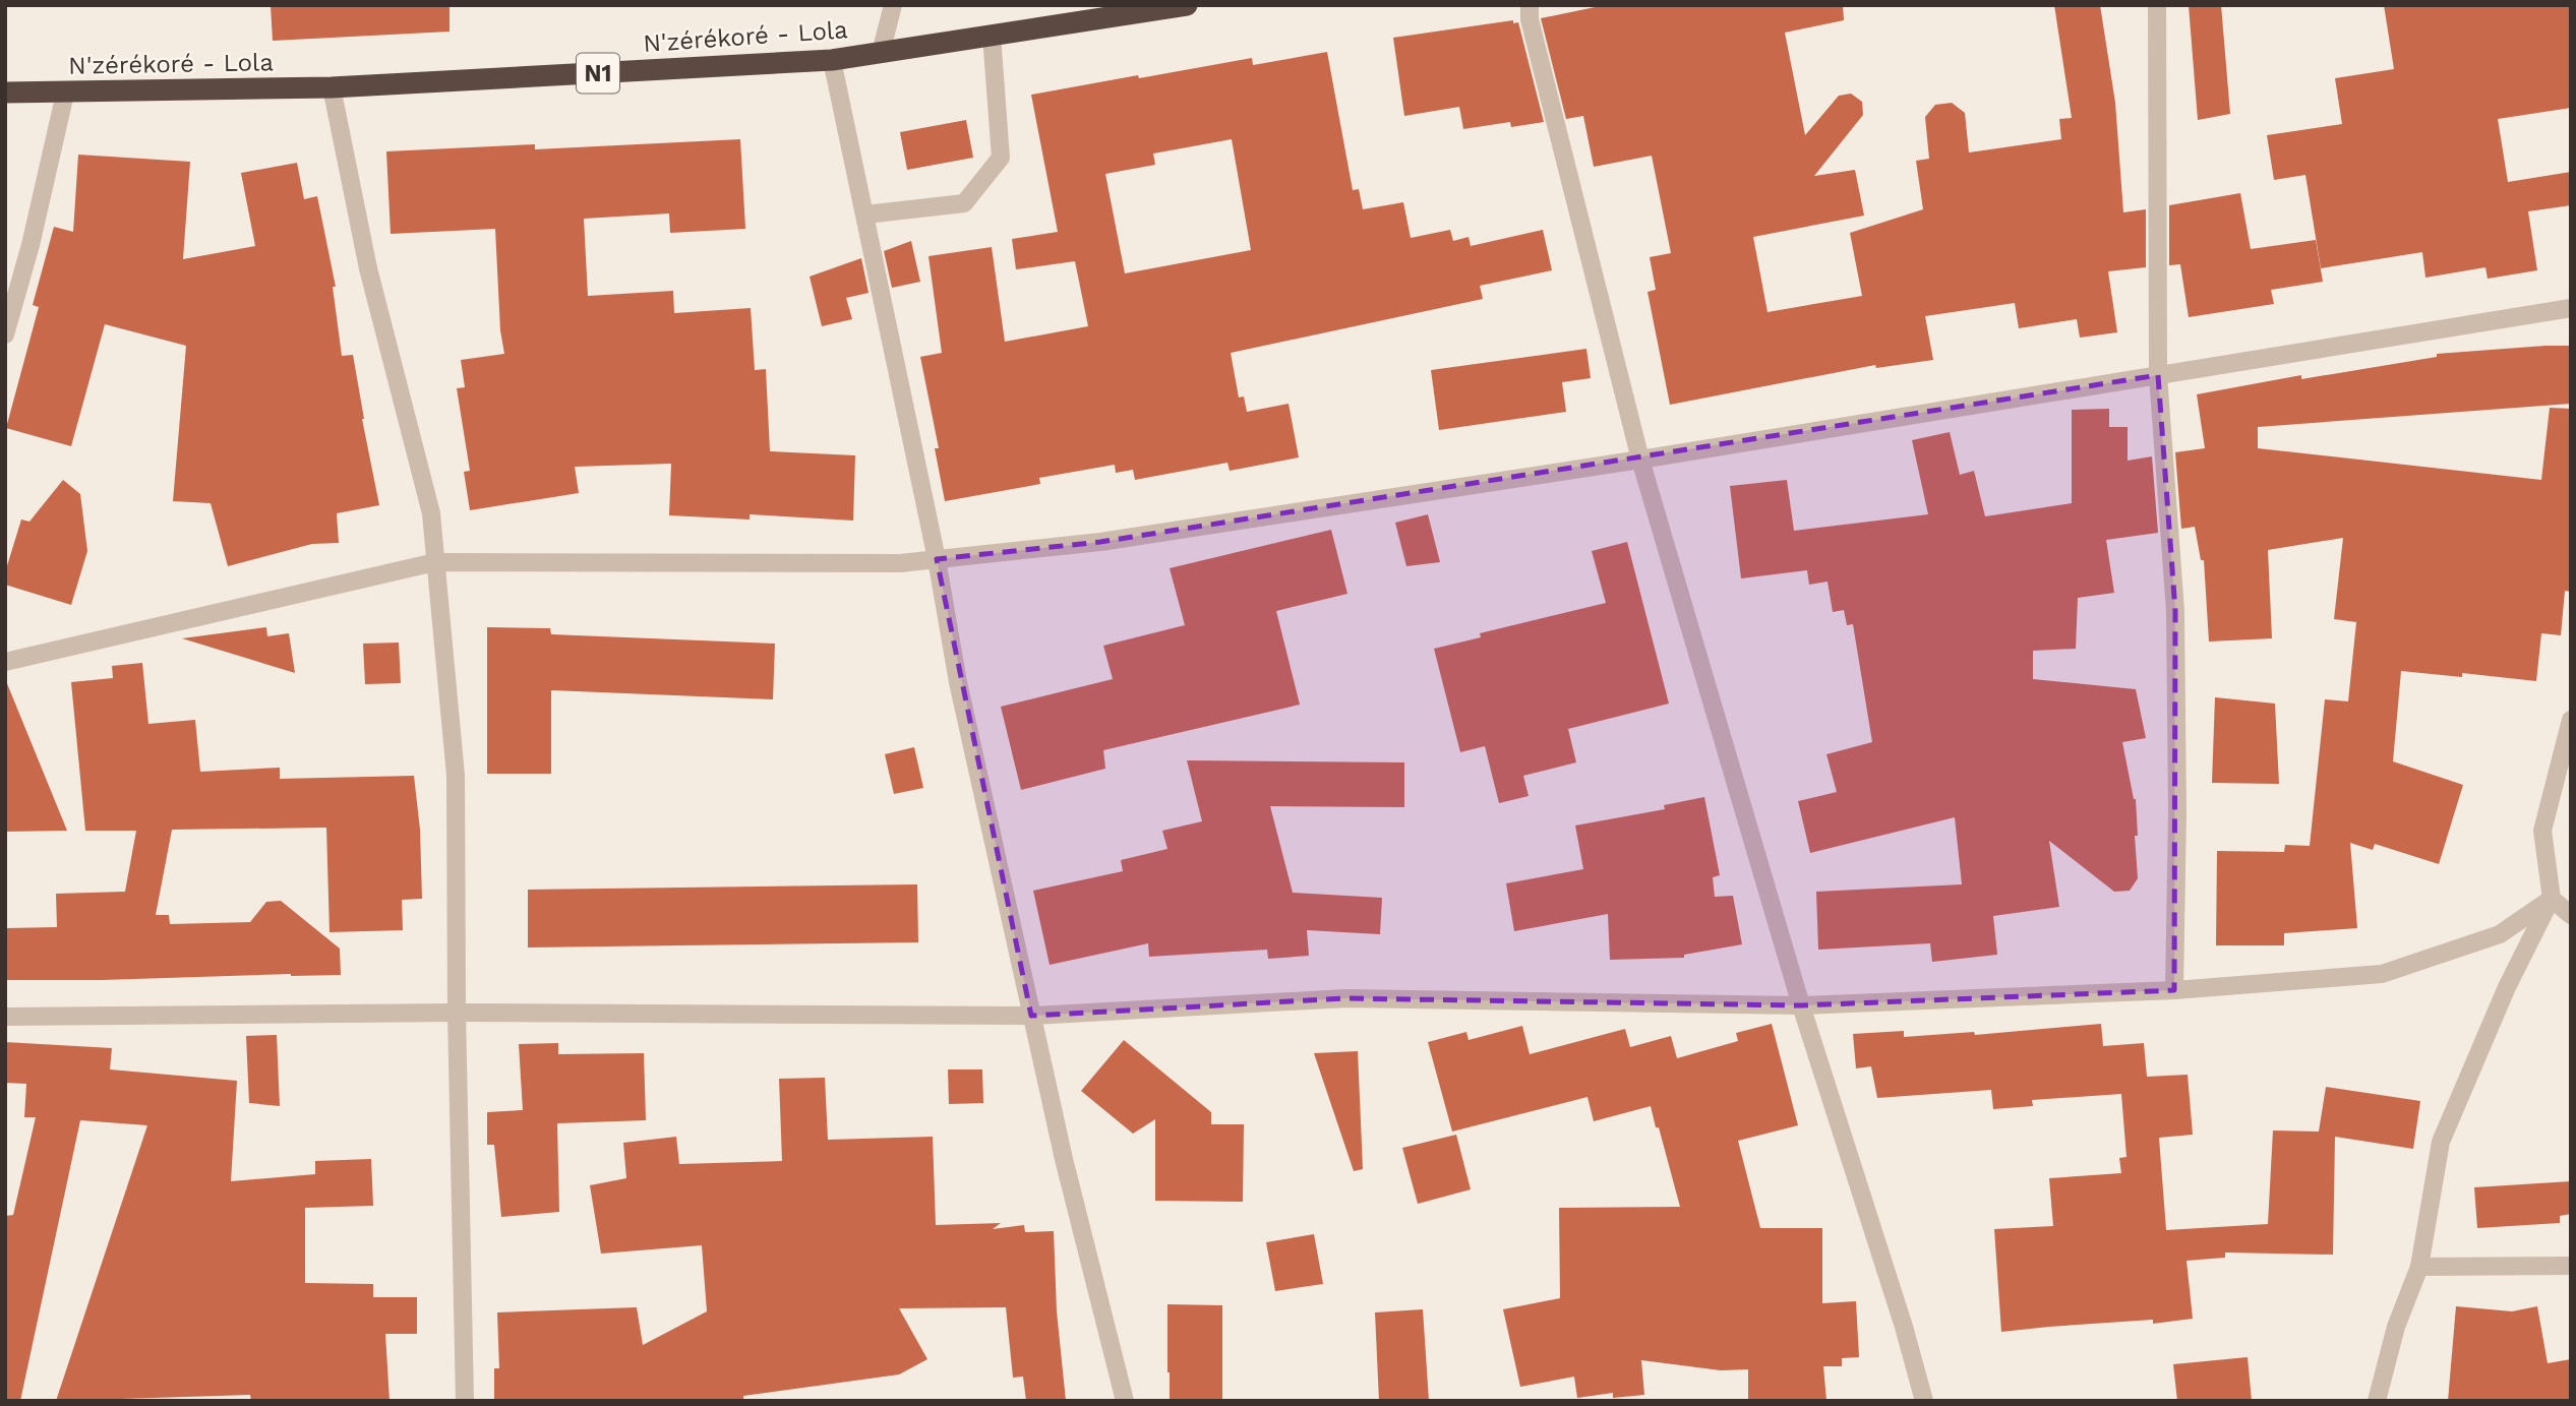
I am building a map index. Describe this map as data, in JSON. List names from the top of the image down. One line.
{"streets":{"highway":["N'zérékoré - Lola","N1"]}}
